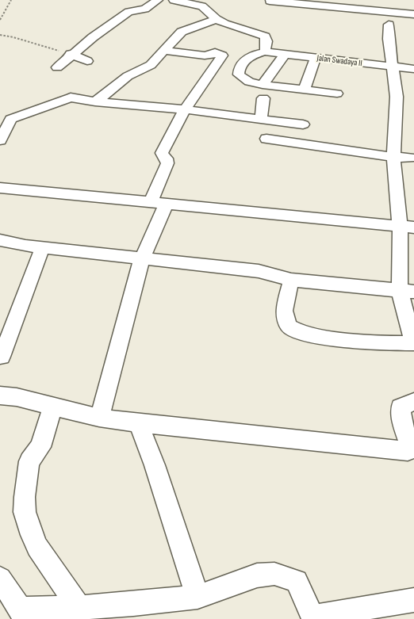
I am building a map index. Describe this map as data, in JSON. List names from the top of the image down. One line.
{"streets":{"street":["Jalan Swadaya II"]}}
